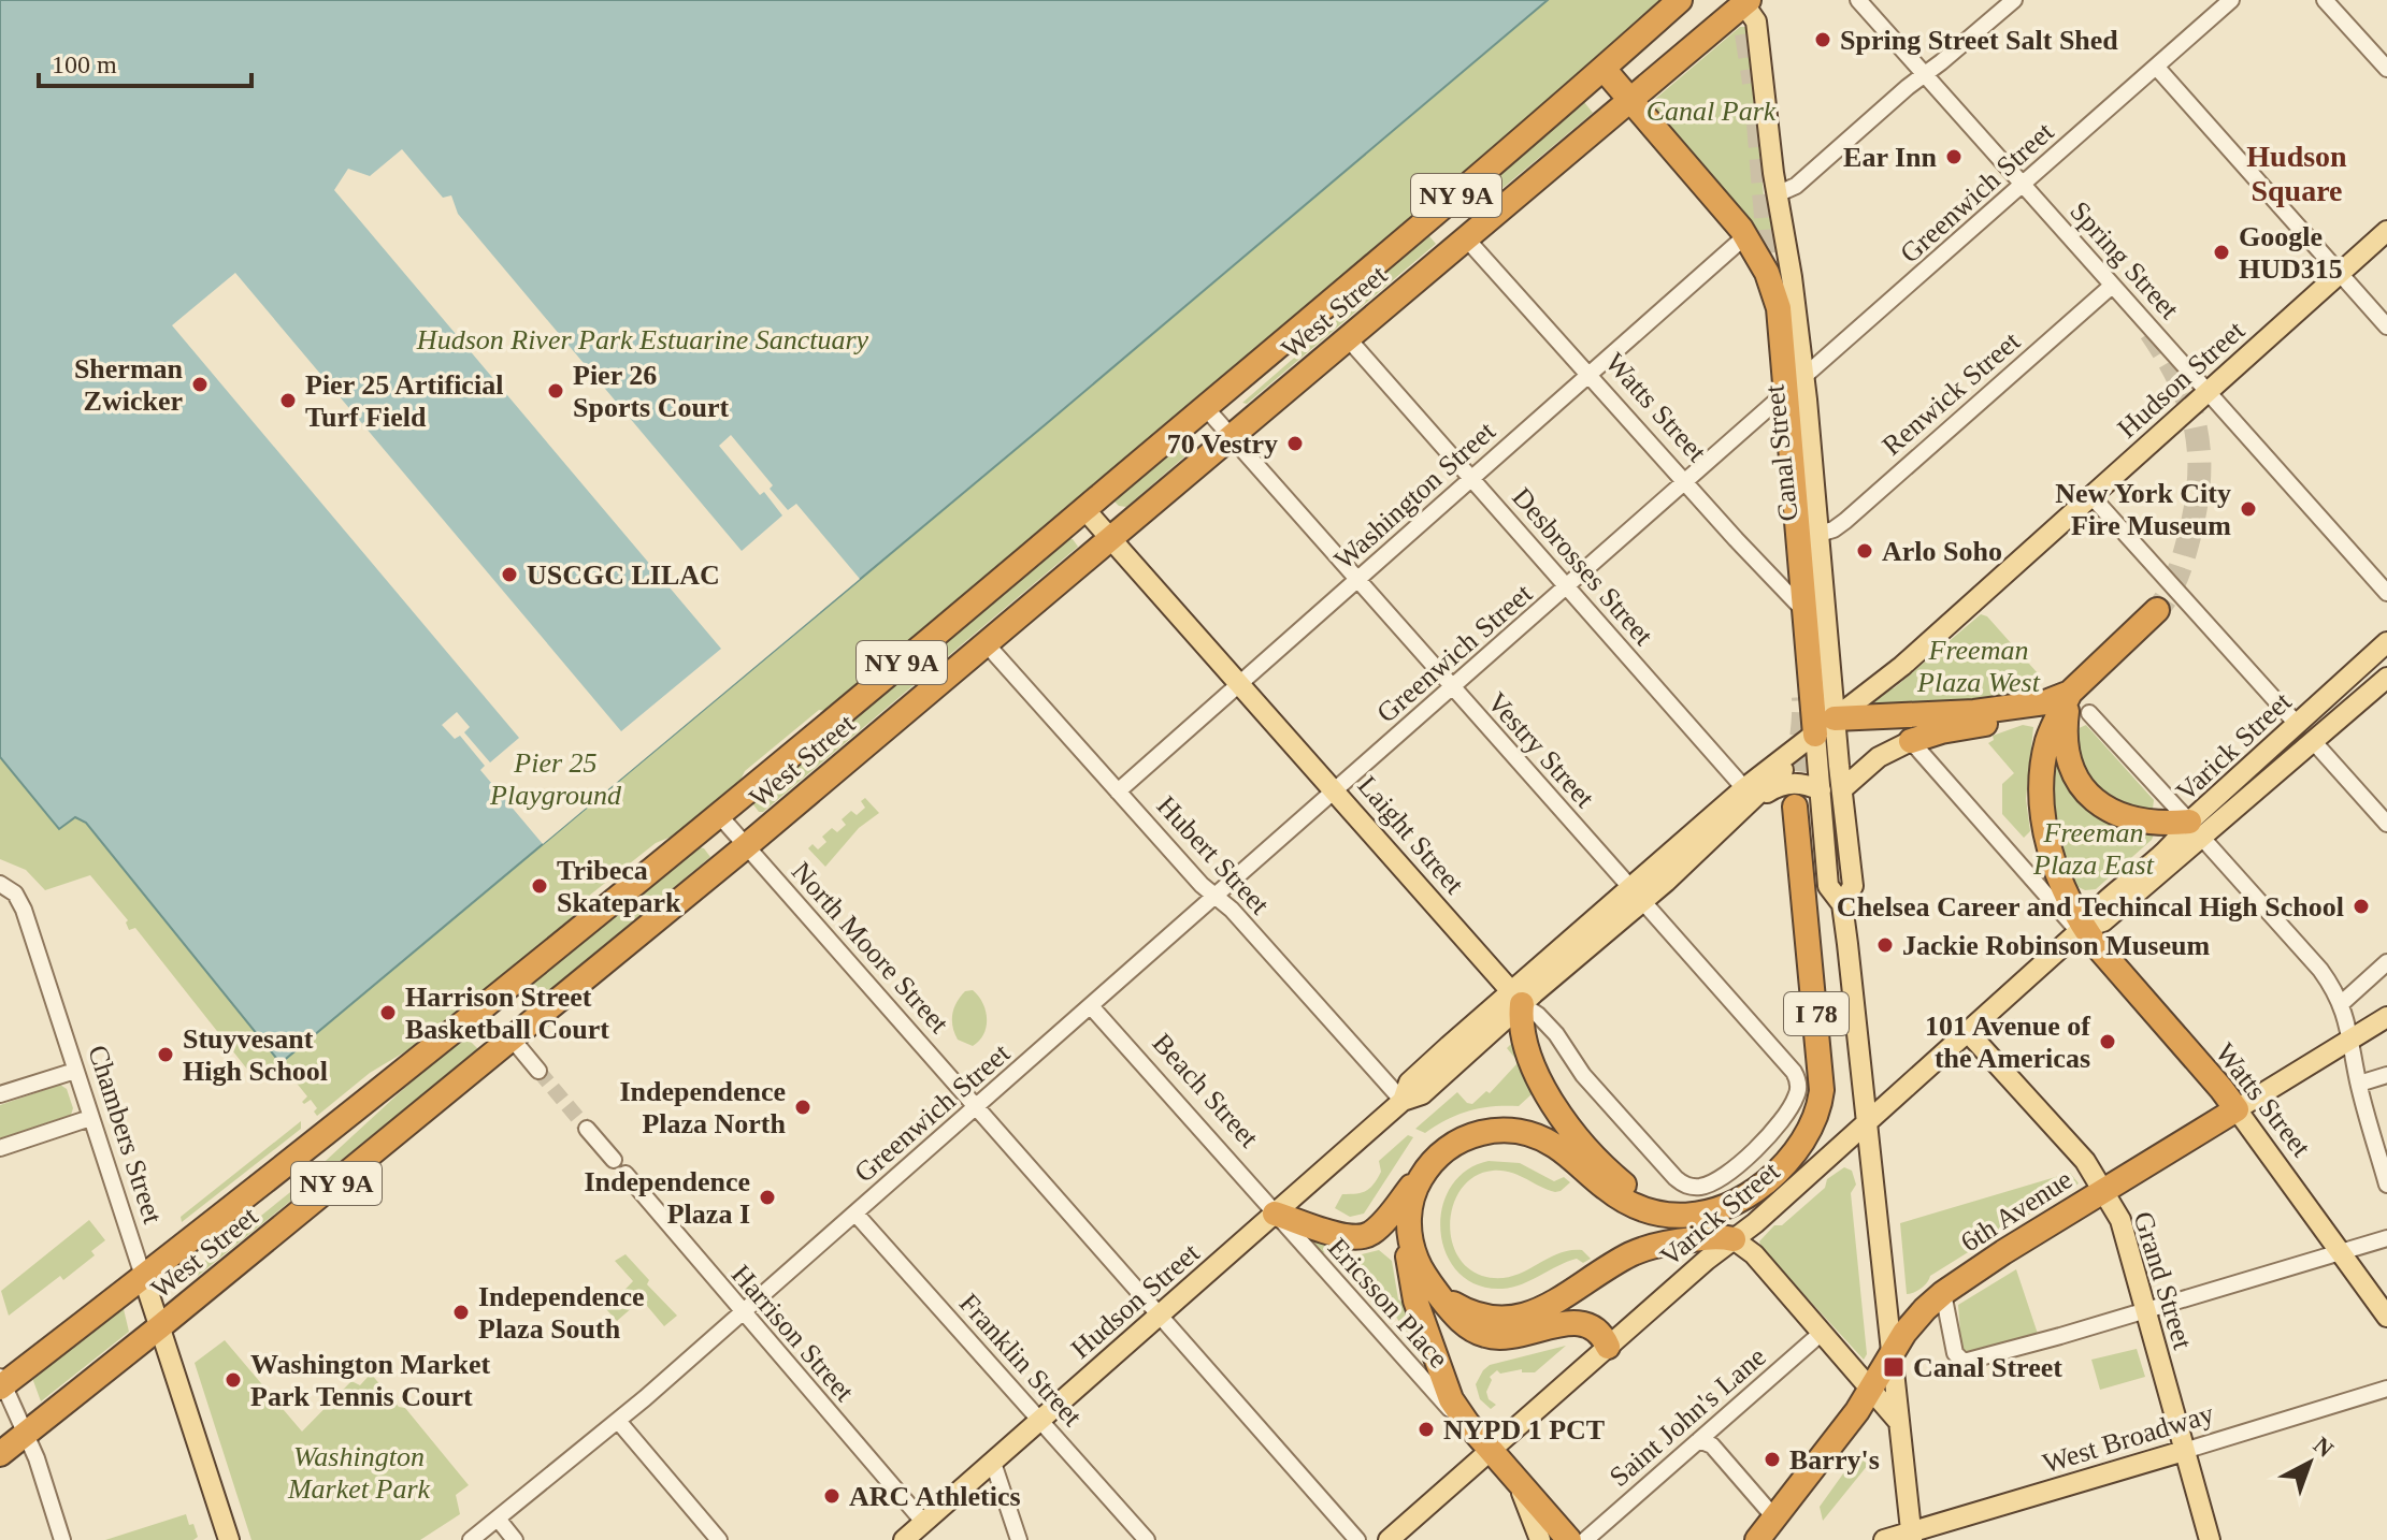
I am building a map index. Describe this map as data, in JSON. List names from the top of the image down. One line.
{"streets":{"highway":["NY 9A","West Street","Watts Street","Canal Street","I 78","6th Avenue"],"main road":["Hudson Street","Varick Street","Laight Street","Chambers Street","Grand Street","West Broadway"],"street":["Greenwich Street","Spring Street","Renwick Street","Washington Street","Desbrosses Street","Vestry Street","Hubert Street","North Moore Street","Beach Street","Ericsson Place","Harrison Street","Franklin Street","Saint John's Lane"]},"crossings":[["Greenwich Street","Spring Street"],["Greenwich Street","Watts Street"],["Greenwich Street","Canal Street"],["Greenwich Street","Desbrosses Street"],["Greenwich Street","Vestry Street"],["Greenwich Street","Laight Street"],["Greenwich Street","Hubert Street"],["Greenwich Street","North Moore Street"],["Greenwich Street","Beach Street"],["Greenwich Street","Harrison Street"],["Greenwich Street","Franklin Street"],["Spring Street","Hudson Street"],["Spring Street","Renwick Street"],["West Street","Watts Street"],["West Street","Canal Street"],["West Street","Desbrosses Street"],["West Street","Vestry Street"],["West Street","Laight Street"],["West Street","Hubert Street"],["West Street","North Moore Street"],["West Street","Chambers Street"],["Hudson Street","Canal Street"],["Hudson Street","Desbrosses Street"],["Hudson Street","Vestry Street"],["Hudson Street","Laight Street"],["Hudson Street","Hubert Street"],["Hudson Street","North Moore Street"],["Hudson Street","Beach Street"],["Hudson Street","Ericsson Place"],["Hudson Street","Harrison Street"],["Hudson Street","Franklin Street"],["Renwick Street","Canal Street"],["Watts Street","Canal Street"],["Watts Street","Washington Street"],["Watts Street","Varick Street"],["Watts Street","6th Avenue"],["Canal Street","Washington Street"],["Canal Street","Varick Street"],["Canal Street","6th Avenue"],["Canal Street","West Broadway"],["Washington Street","Desbrosses Street"],["Washington Street","Vestry Street"],["Washington Street","Laight Street"],["Washington Street","Hubert Street"],["Varick Street","Vestry Street"],["Varick Street","Laight Street"],["Varick Street","Grand Street"],["Beach Street","Ericsson Place"],["6th Avenue","Grand Street"],["Grand Street","West Broadway"]],"districts":["Hudson Square"],"parks":["Canal Park","Hudson River Park Estuarine Sanctuary","Freeman Plaza West","Pier 25 Playground","Freeman Plaza East","Washington Market Park"],"places":{"other":["Spring Street Salt Shed","Ear Inn","Google HUD315","Sherman Zwicker","Pier 26 Sports Court","Pier 25 Artificial Turf Field","70 Vestry","New York City Fire Museum","Arlo Soho","USCGC LILAC","Tribeca Skatepark","Chelsea Career and Techincal High School","Jackie Robinson Museum","Harrison Street Basketball Court","101 Avenue of the Americas","Stuyvesant High School","Independence Plaza North","Independence Plaza I","Independence Plaza South","Washington Market Park Tennis Court","NYPD 1 PCT","Barry's","ARC Athletics"],"transit":["Canal Street"]},"scale_bar":"100 m","north":"top right"}
